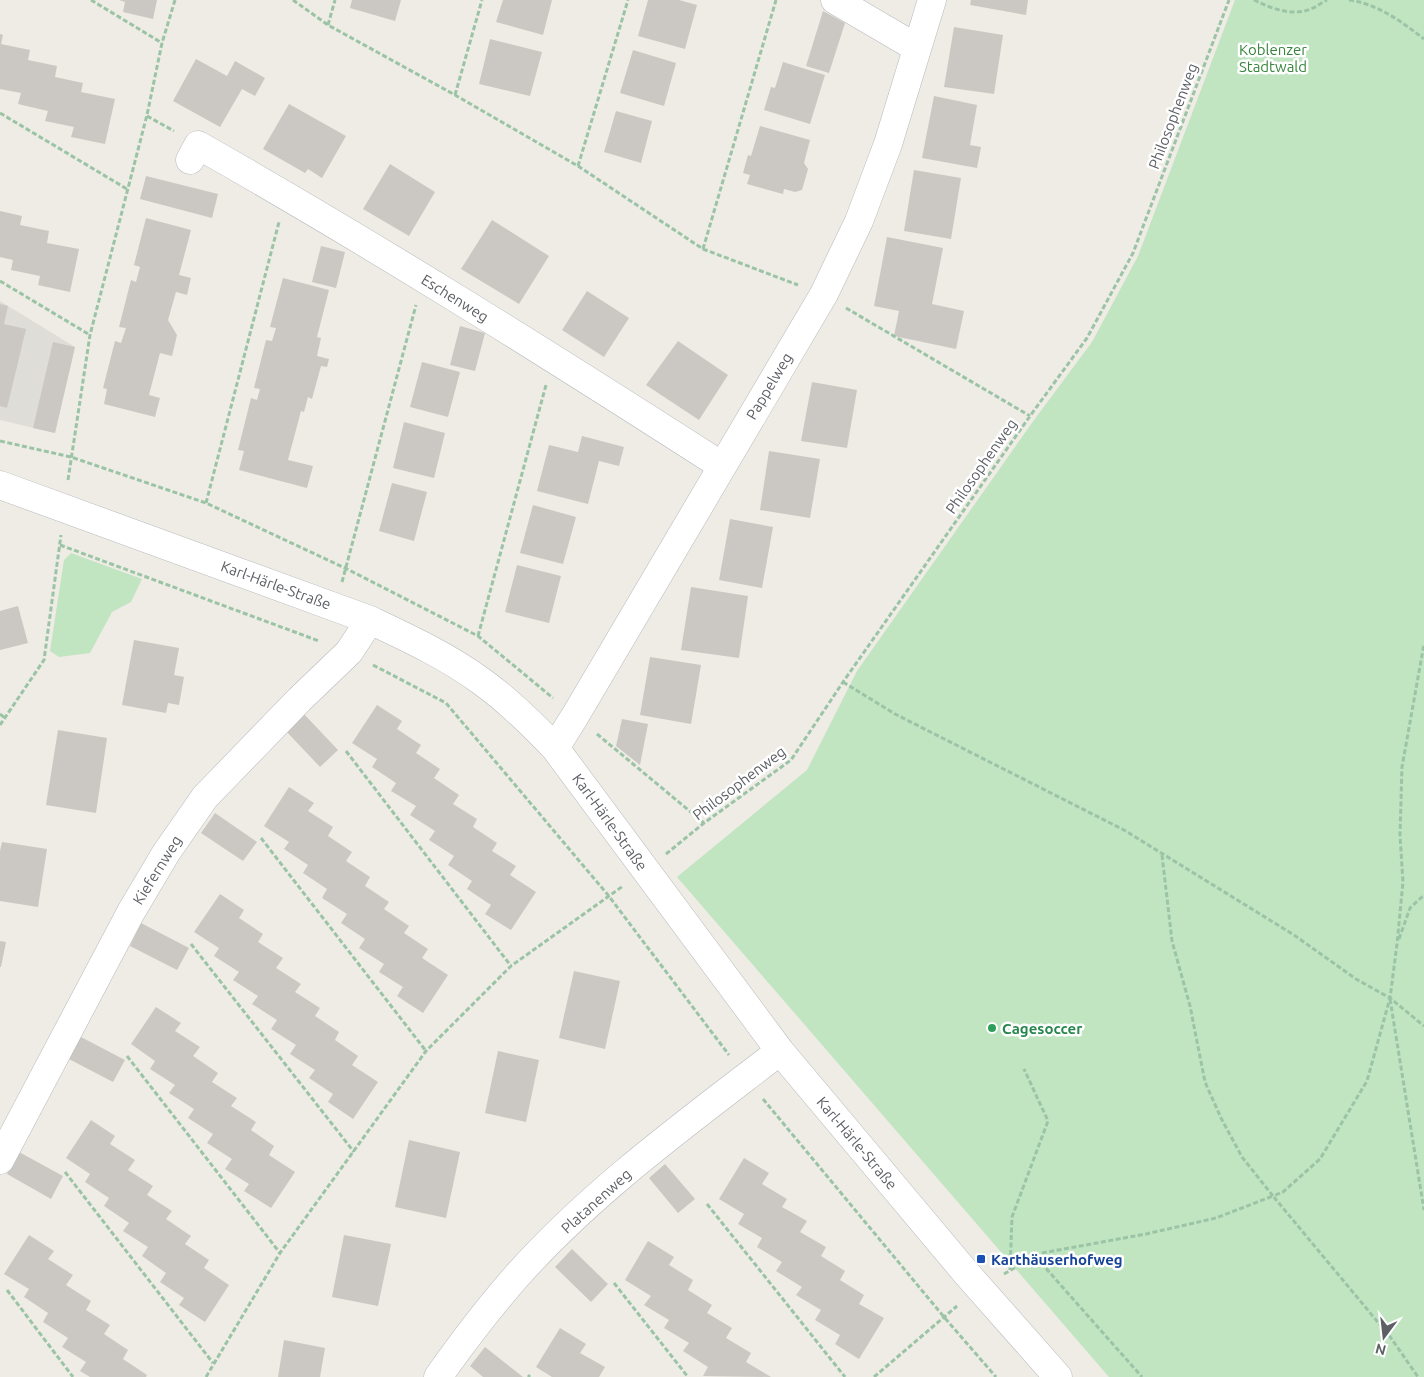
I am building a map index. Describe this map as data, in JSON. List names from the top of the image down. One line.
{"streets":{"street":["Eschenweg","Pappelweg","Karl-Härle-Straße","Kiefernweg","Platanenweg"],"path":["Philosophenweg"]},"crossings":[["Philosophenweg","Karl-Härle-Straße"],["Eschenweg","Pappelweg"],["Pappelweg","Karl-Härle-Straße"],["Karl-Härle-Straße","Kiefernweg"],["Karl-Härle-Straße","Platanenweg"]],"parks":["Koblenzer Stadtwald"],"places":{"other":["Cagesoccer"],"transit":["Karthäuserhofweg"]},"north":"bottom"}
